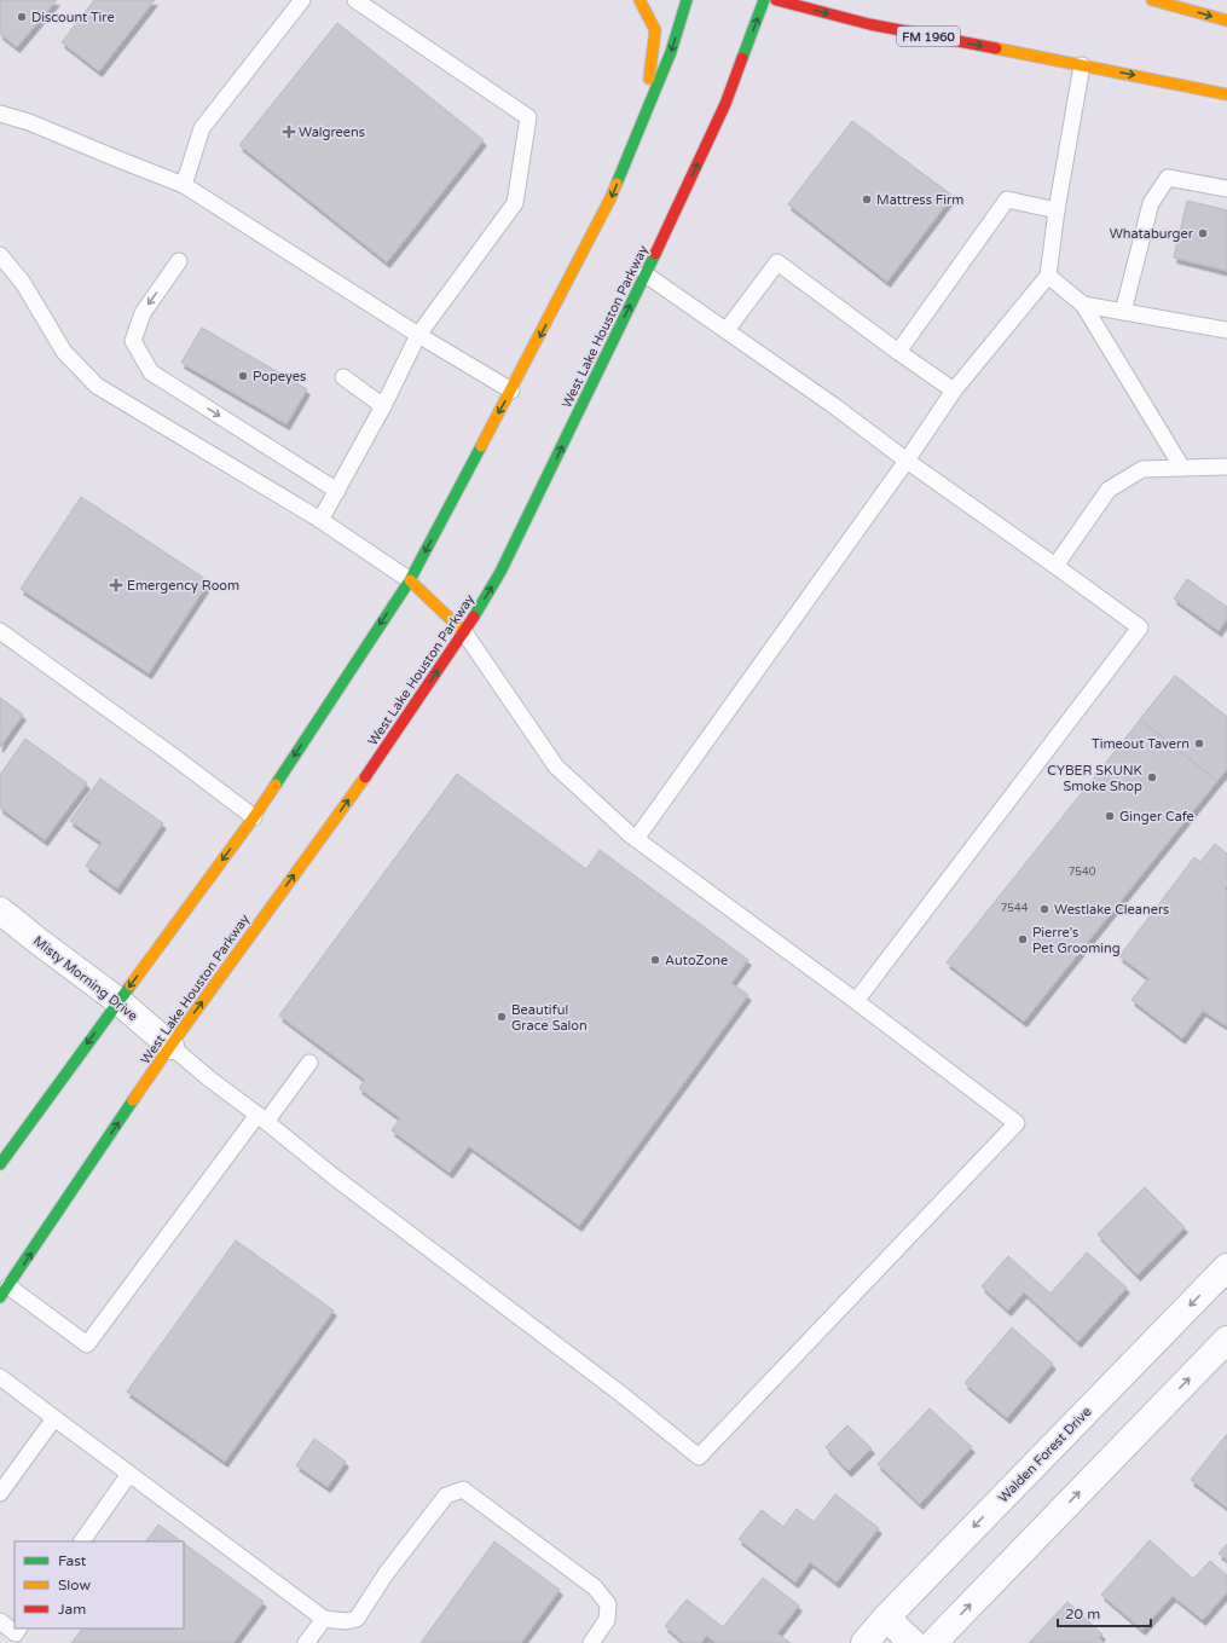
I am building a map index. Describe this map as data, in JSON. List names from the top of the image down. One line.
{"streets":{"main road":["FM 1960","West Lake Houston Parkway"],"street":["Misty Morning Drive","Walden Forest Drive"]},"crossings":[["West Lake Houston Parkway","Misty Morning Drive"]],"one_way":["FM 1960"],"places":{"other":["Discount Tire","Mattress Firm","Whataburger","Popeyes","Timeout Tavern","CYBER SKUNK Smoke Shop","Ginger Cafe","Westlake Cleaners","Pierre’s Pet Grooming","AutoZone","Beautiful Grace Salon"],"health":["Walgreens","Emergency Room"]},"house_numbers":["7540","7544"],"legend":["Fast","Slow","Jam"],"scale_bar":"20 m"}
